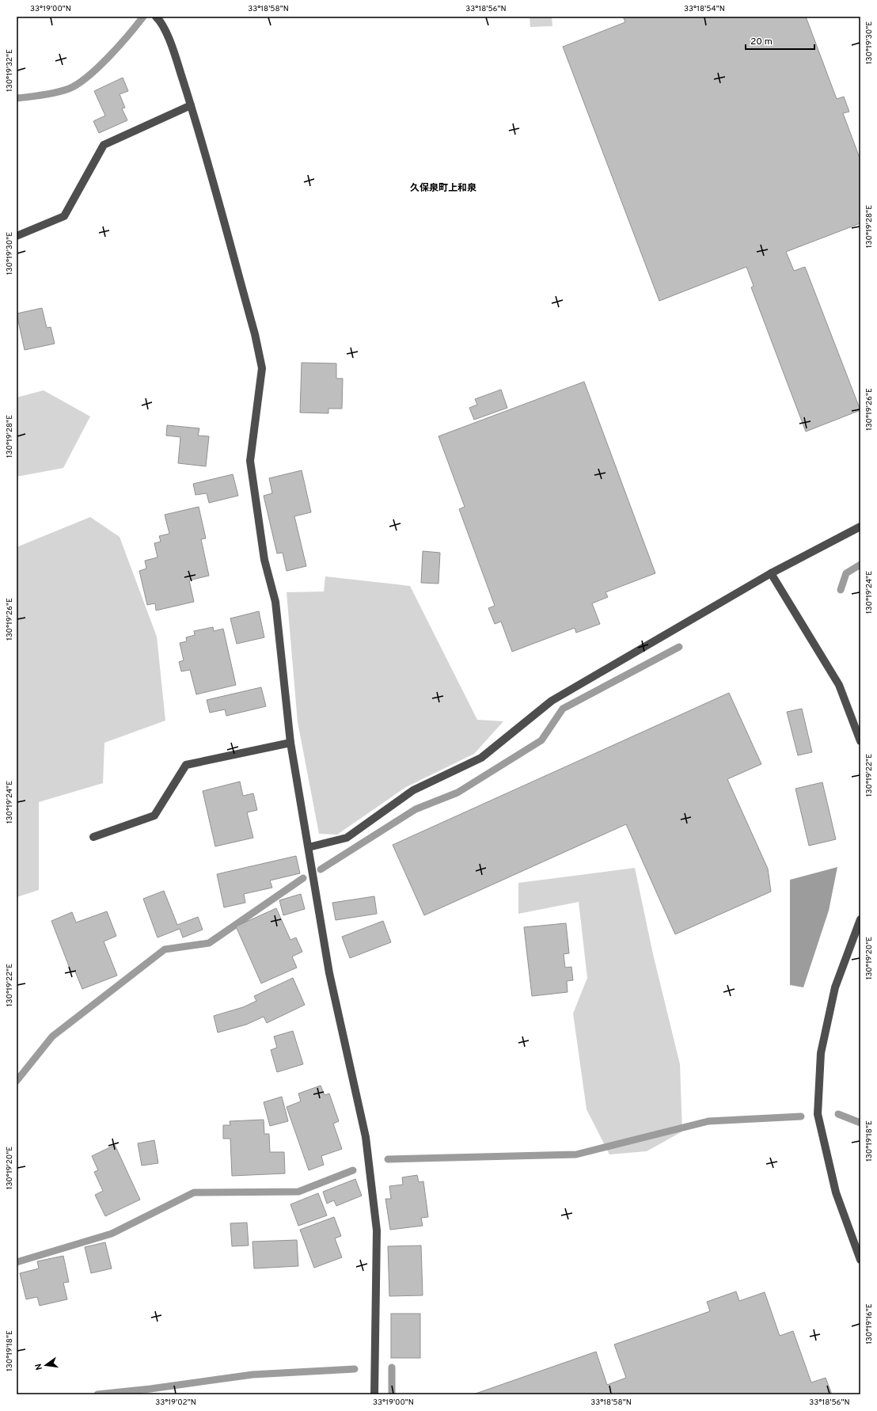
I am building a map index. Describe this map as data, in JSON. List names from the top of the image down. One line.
{"districts":["久保泉町上和泉"],"scale_bar":"20 m","north":"left","coordinates":["33°19'00\"N","33°18'58\"N","33°18'56\"N","33°18'54\"N","130°19'30\"E","130°19'32\"E","130°19'28\"E","130°19'26\"E","130°19'24\"E","130°19'22\"E","130°19'20\"E","130°19'18\"E","130°19'16\"E","33°19'02\"N"]}
